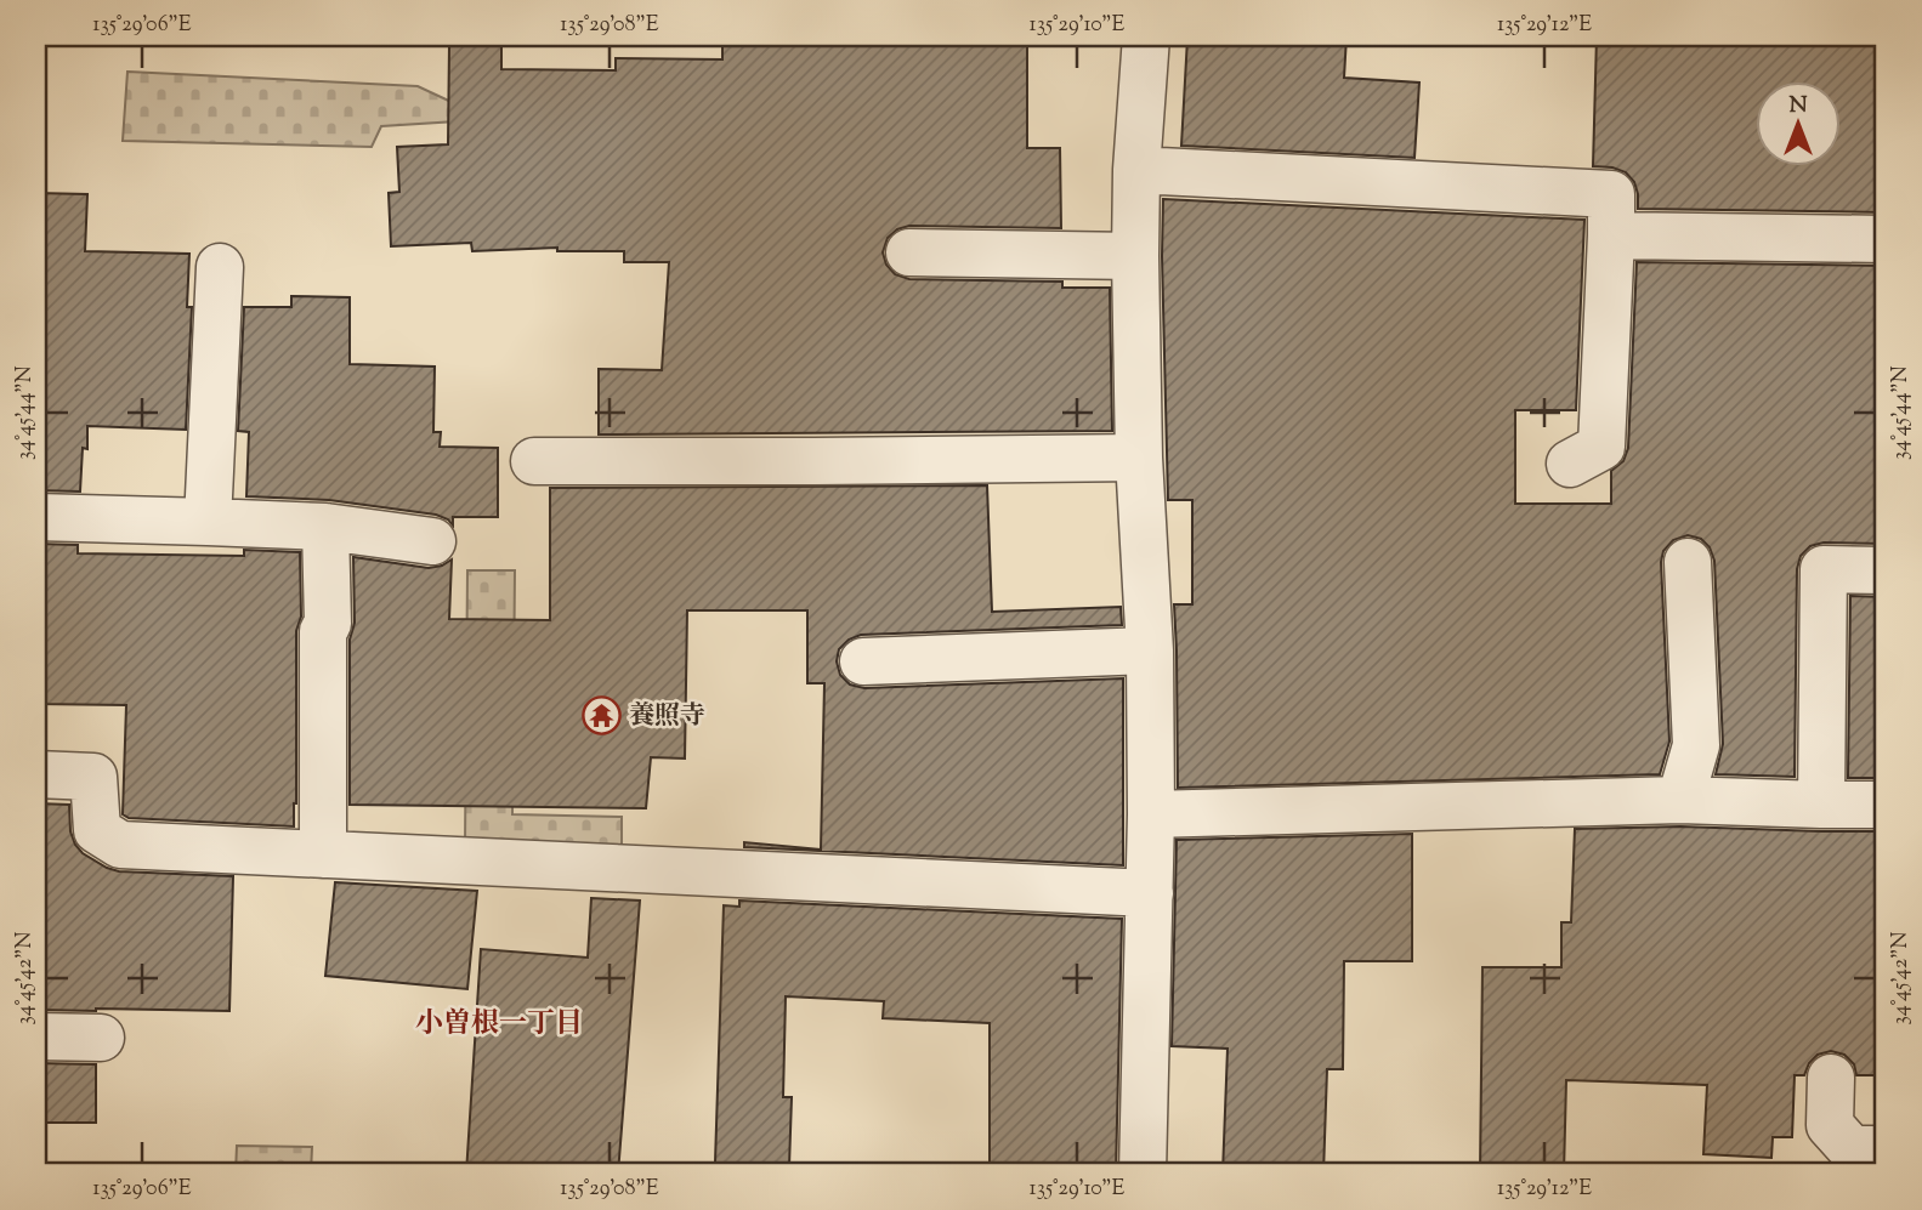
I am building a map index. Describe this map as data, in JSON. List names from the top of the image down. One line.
{"districts":["小曽根一丁目"],"places":{"temple":["養照寺"]},"north":"top","coordinates":["135°29'06\"E","135°29'08\"E","135°29'10\"E","135°29'12\"E","34°45'44\"N","34°45'42\"N"]}
